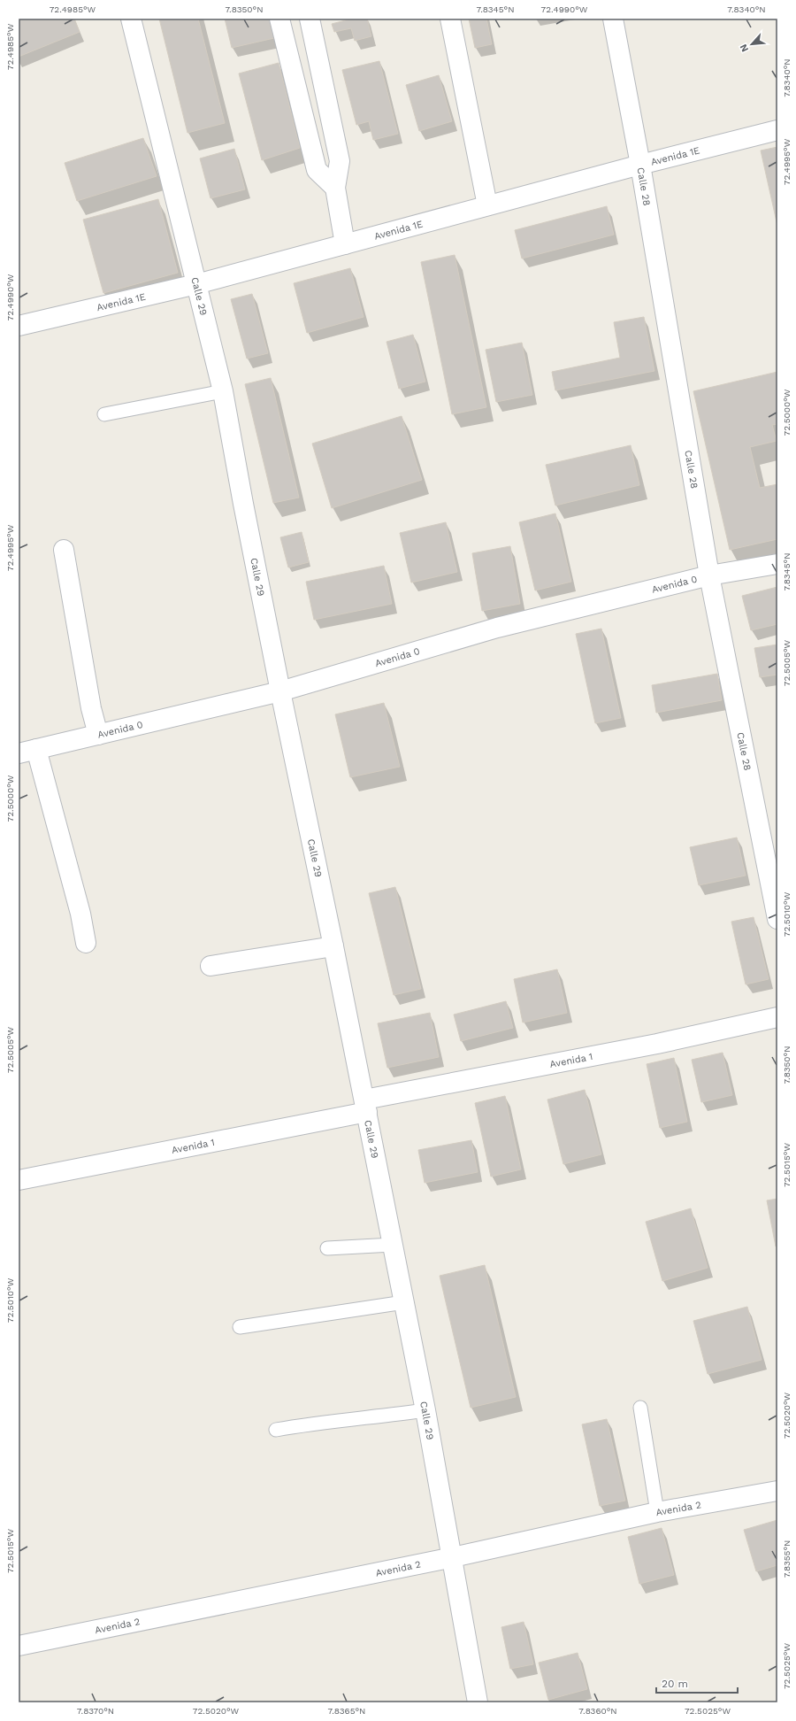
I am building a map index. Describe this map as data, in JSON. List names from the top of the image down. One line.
{"streets":{"street":["Avenida 1E","Calle 28","Calle 29","Avenida 0","Avenida 1","Avenida 2"]},"crossings":[["Avenida 1E","Calle 28"],["Avenida 1E","Calle 29"],["Calle 28","Avenida 0"],["Calle 29","Avenida 0"],["Calle 29","Avenida 1"],["Calle 29","Avenida 2"]],"scale_bar":"20 m","north":"bottom left","coordinates":["72.4985°W","7.8350°N","7.8345°N","72.4990°W","7.8340°N","72.4995°W","72.5000°W","72.5005°W","72.5010°W","72.5015°W","72.5020°W","7.8355°N","72.5025°W","7.8370°N","7.8365°N","7.8360°N"]}
